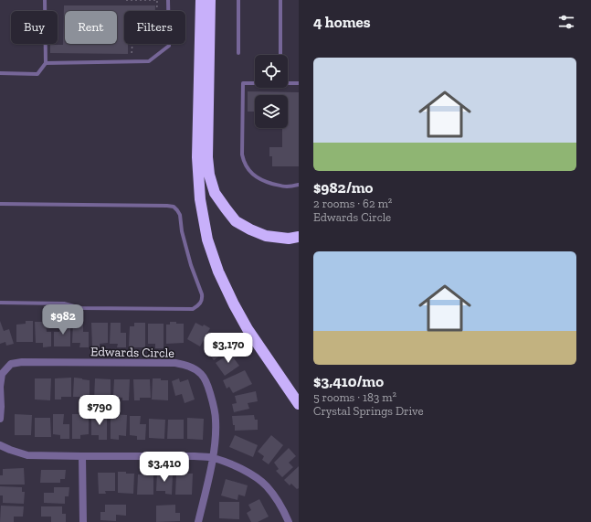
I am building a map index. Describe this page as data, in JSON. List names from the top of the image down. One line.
{"streets":{"street":["Edwards Circle"]},"page":{"heading":"4 homes","chip":["Buy","Rent","Filters"],"list":[{"name":"$982/mo","note":"2 rooms · 62 m² · Edwards Circle"},{"name":"$3,410/mo","note":"5 rooms · 183 m² · Crystal Springs Drive"}],"price":["$982","$3,170","$790","$3,410"]}}
